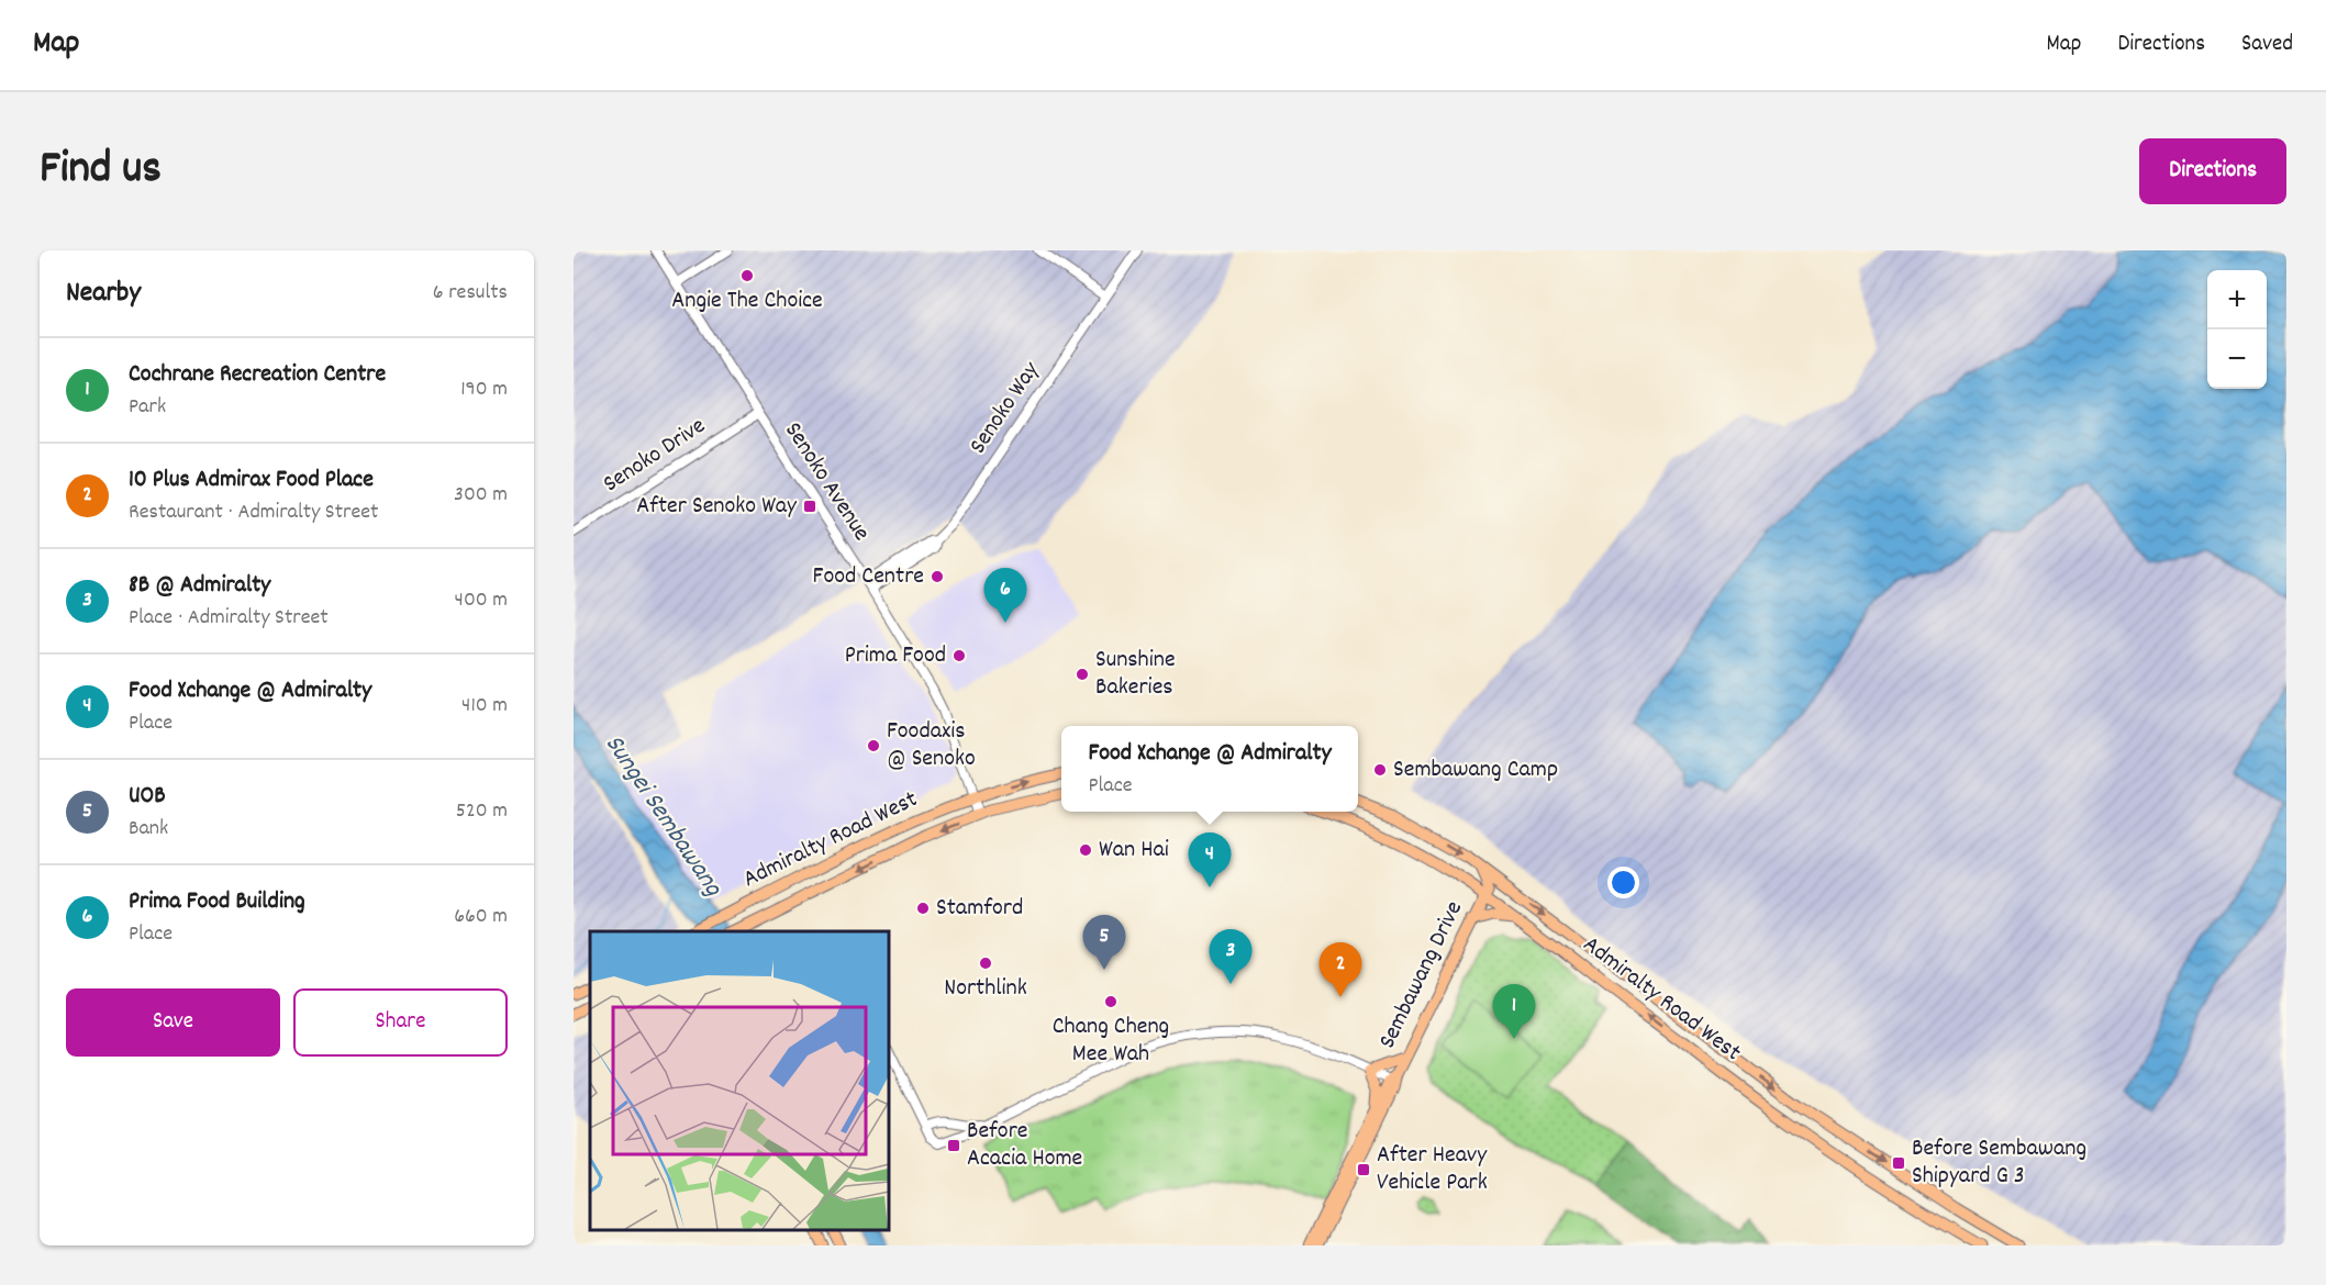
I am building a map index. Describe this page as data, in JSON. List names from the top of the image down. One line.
{"streets":{"main road":["Admiralty Road West","Sembawang Drive"],"street":["Senoko Way","Senoko Drive","Senoko Avenue"]},"crossings":[["Senoko Way","Senoko Avenue"],["Senoko Drive","Senoko Avenue"],["Senoko Avenue","Admiralty Road West"],["Admiralty Road West","Sembawang Drive"]],"water":["Sungei Sembawang"],"places":{"other":["Angie The Choice","Food Centre","Prima Food","Sunshine Bakeries","Foodaxis @ Senoko","Sembawang Camp","Wan Hai","Stamford","Northlink","Chang Cheng Mee Wah"],"transit":["After Senoko Way","Before Acacia Home","Before Sembawang Shipyard G 3","After Heavy Vehicle Park"]},"page":{"header":"Map","nav":["Map","Directions","Saved"],"title":"Find us","buttons":["Directions",["Save","Share"]],"heading":["Nearby","6 results"],"map_buttons":["+","−"],"list":[{"mark":"1","name":"Cochrane Recreation Centre","note":"Park","value":"190 m"},{"mark":"2","name":"10 Plus Admirax Food Place","note":"Restaurant · Admiralty Street","value":"300 m"},{"mark":"3","name":"8B @ Admiralty","note":"Place · Admiralty Street","value":"400 m"},{"mark":"4","name":"Food Xchange @ Admiralty","note":"Place","value":"410 m"},{"mark":"5","name":"UOB","note":"Bank","value":"520 m"},{"mark":"6","name":"Prima Food Building","note":"Place","value":"660 m"}],"pins":["6","4","5","3","2","1"],"popup":["Food Xchange @ Admiralty","Place"]}}
